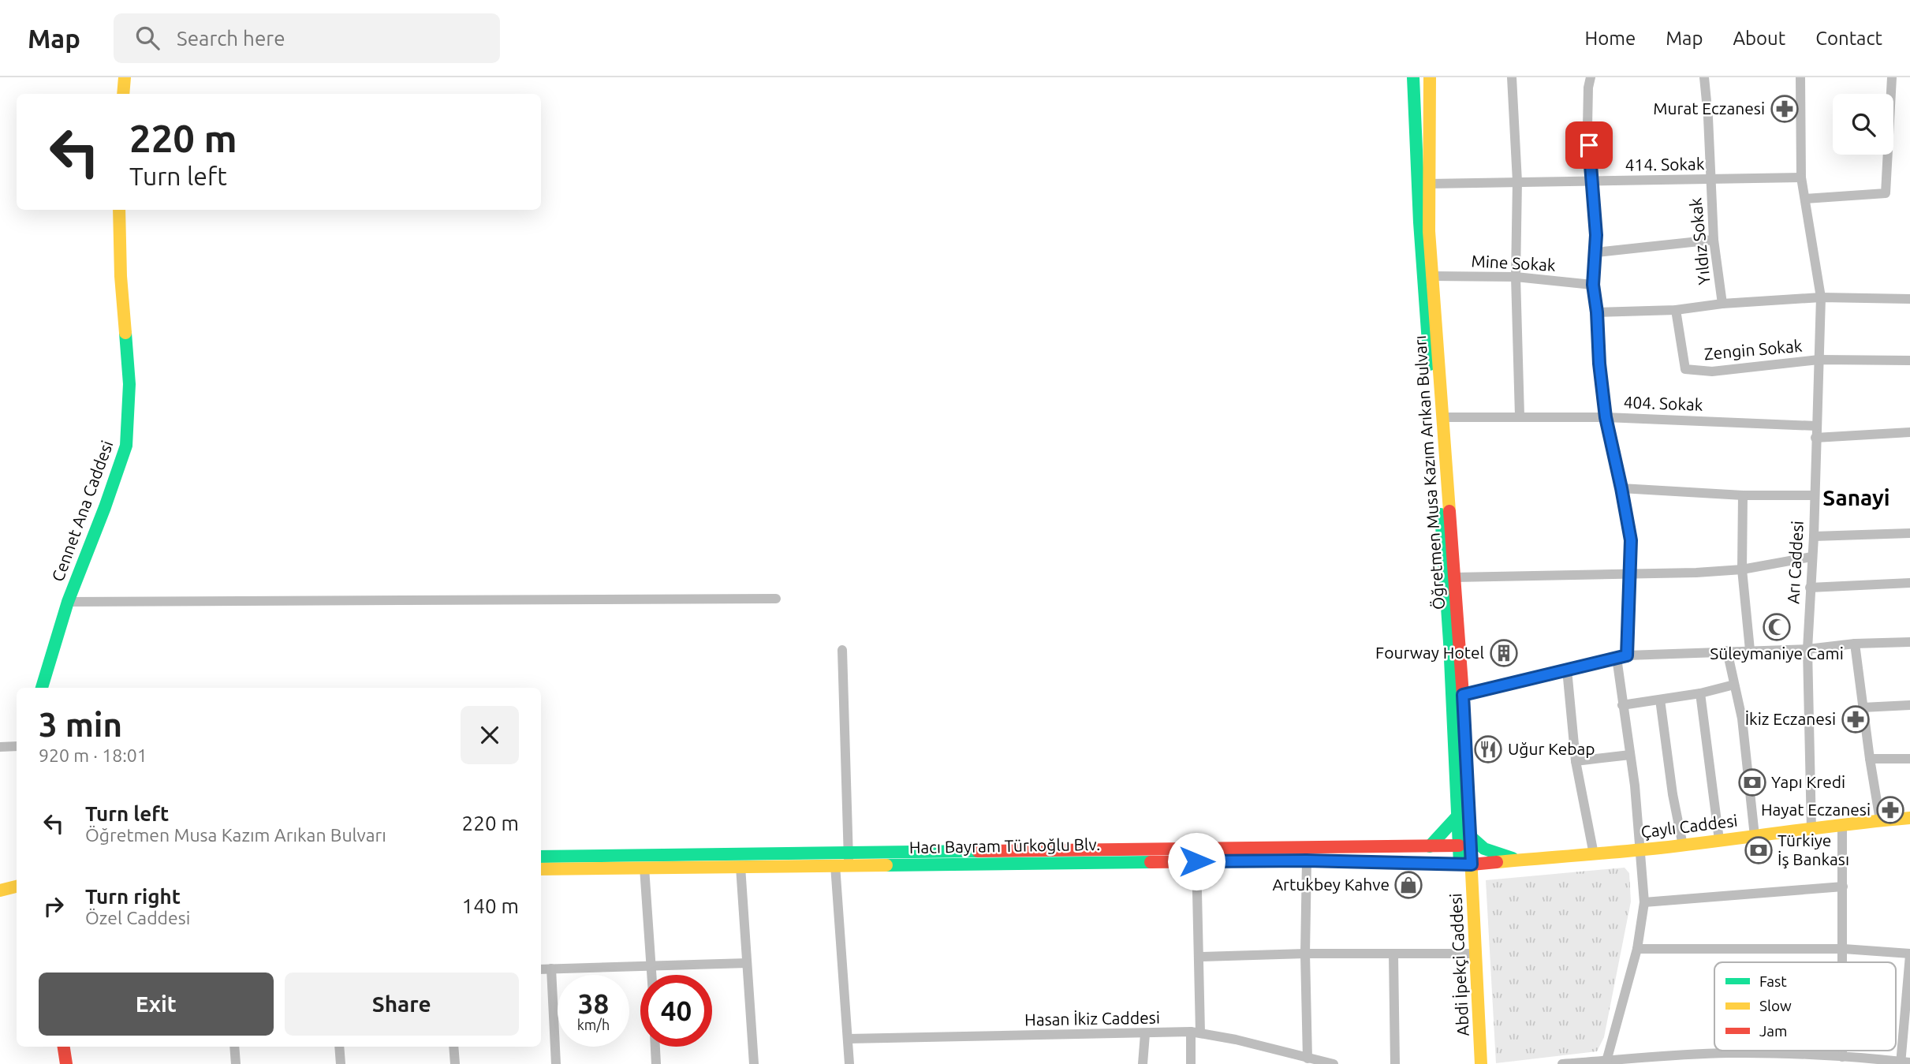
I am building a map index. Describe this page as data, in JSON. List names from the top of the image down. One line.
{"streets":{"street":["414. Sokak","Yıldız Sokak","Mine Sokak","Zengin Sokak","404. Sokak","Öğretmen Musa Kazım Arıkan Bulvarı","Cennet Ana Caddesi","Arı Caddesi","Çaylı Caddesi","Hacı Bayram Türkoğlu Blv.","Abdi İpekçi Caddesi","Hasan İkiz Caddesi"]},"crossings":[["414. Sokak","Yıldız Sokak"],["414. Sokak","Öğretmen Musa Kazım Arıkan Bulvarı"],["414. Sokak","Arı Caddesi"],["Mine Sokak","Öğretmen Musa Kazım Arıkan Bulvarı"],["Zengin Sokak","Arı Caddesi"],["404. Sokak","Öğretmen Musa Kazım Arıkan Bulvarı"],["404. Sokak","Arı Caddesi"],["Öğretmen Musa Kazım Arıkan Bulvarı","Çaylı Caddesi"],["Öğretmen Musa Kazım Arıkan Bulvarı","Hacı Bayram Türkoğlu Blv."],["Öğretmen Musa Kazım Arıkan Bulvarı","Abdi İpekçi Caddesi"],["Arı Caddesi","Çaylı Caddesi"],["Çaylı Caddesi","Hacı Bayram Türkoğlu Blv."],["Çaylı Caddesi","Abdi İpekçi Caddesi"],["Hacı Bayram Türkoğlu Blv.","Abdi İpekçi Caddesi"]],"districts":["Sanayi"],"places":{"pharmacy":["Murat Eczanesi","İkiz Eczanesi","Hayat Eczanesi"],"mosque":["Süleymaniye Cami"],"building":["Fourway Hotel"],"restaurant":["Uğur Kebap"],"bank":["Yapı Kredi","Türkiye İş Bankası"],"shop":["Artukbey Kahve"]},"legend":["Fast","Slow","Jam"],"page":{"header":"Map","search":"Search here","nav":["Home","Map","About","Contact"],"turn":["220 m","Turn left"],"heading":["3 min","920 m · 18:01"],"list":[{"name":"Turn left","note":"Öğretmen Musa Kazım Arıkan Bulvarı","value":"220 m"},{"name":"Turn right","note":"Özel Caddesi","value":"140 m"}],"buttons":["Exit","Share"],"speed":"38 km/h","limit":"40"}}
